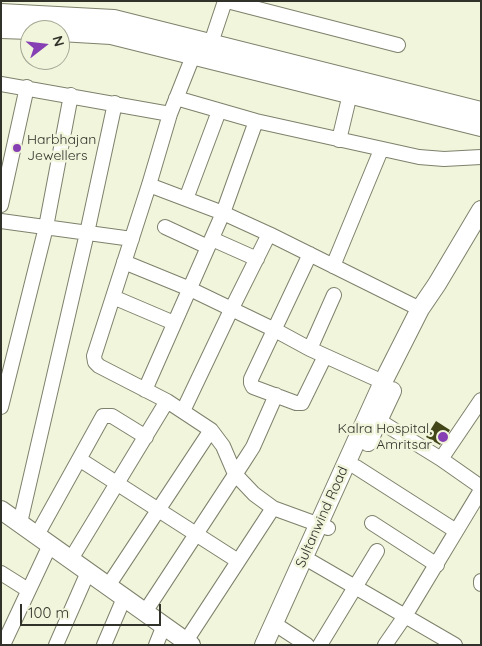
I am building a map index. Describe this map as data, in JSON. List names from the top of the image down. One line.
{"streets":{"main road":["Sultanwind Road"]},"places":["Harbhajan Jewellers","Kalra Hospital, Amritsar"],"scale_bar":"100 m","north":"right"}
